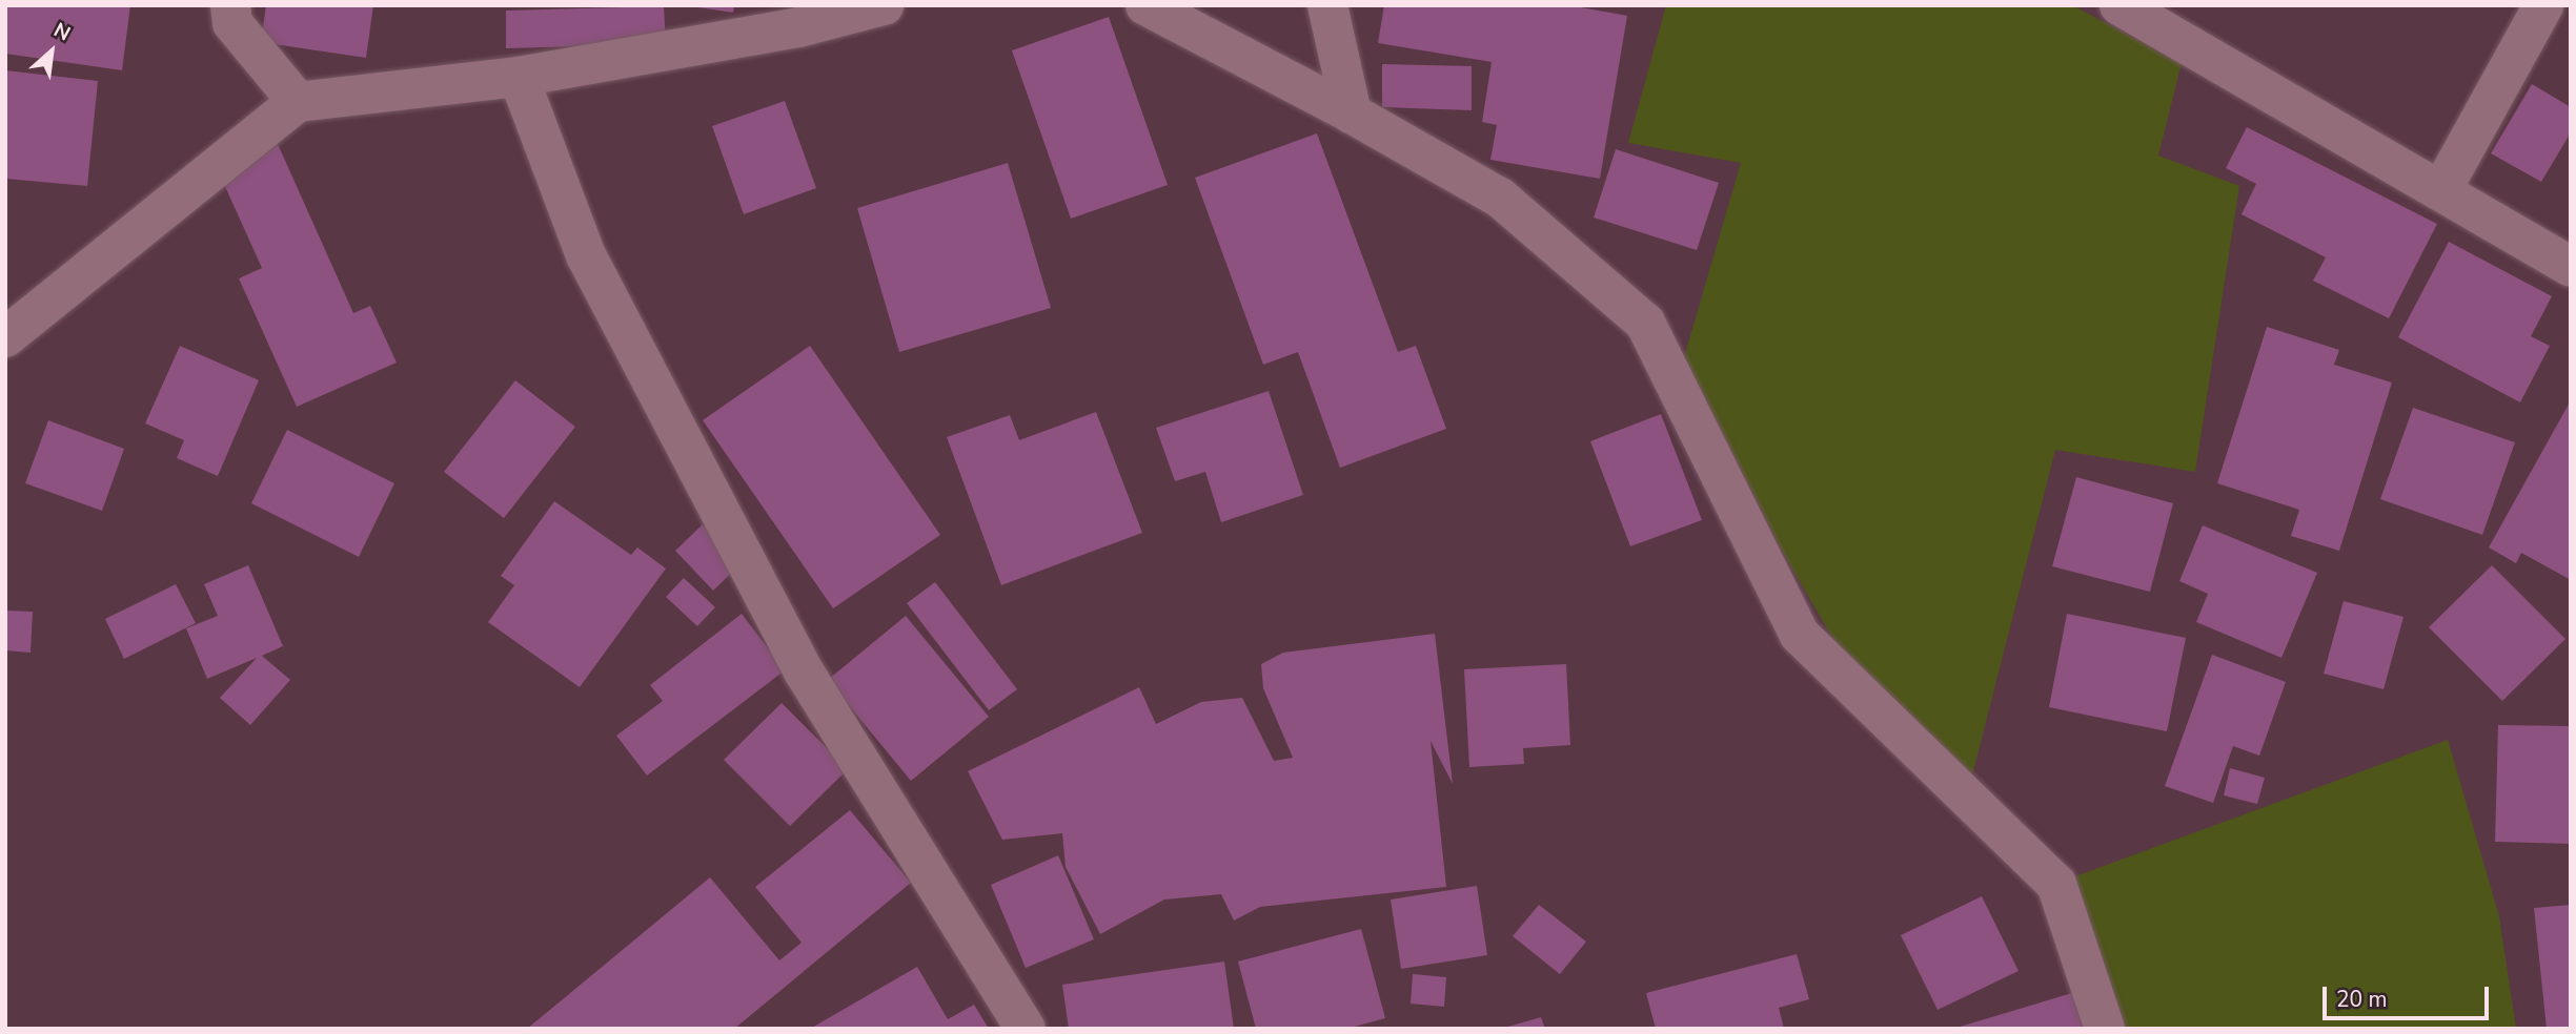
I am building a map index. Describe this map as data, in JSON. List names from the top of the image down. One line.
{"scale_bar":"20 m","north":"top right"}
